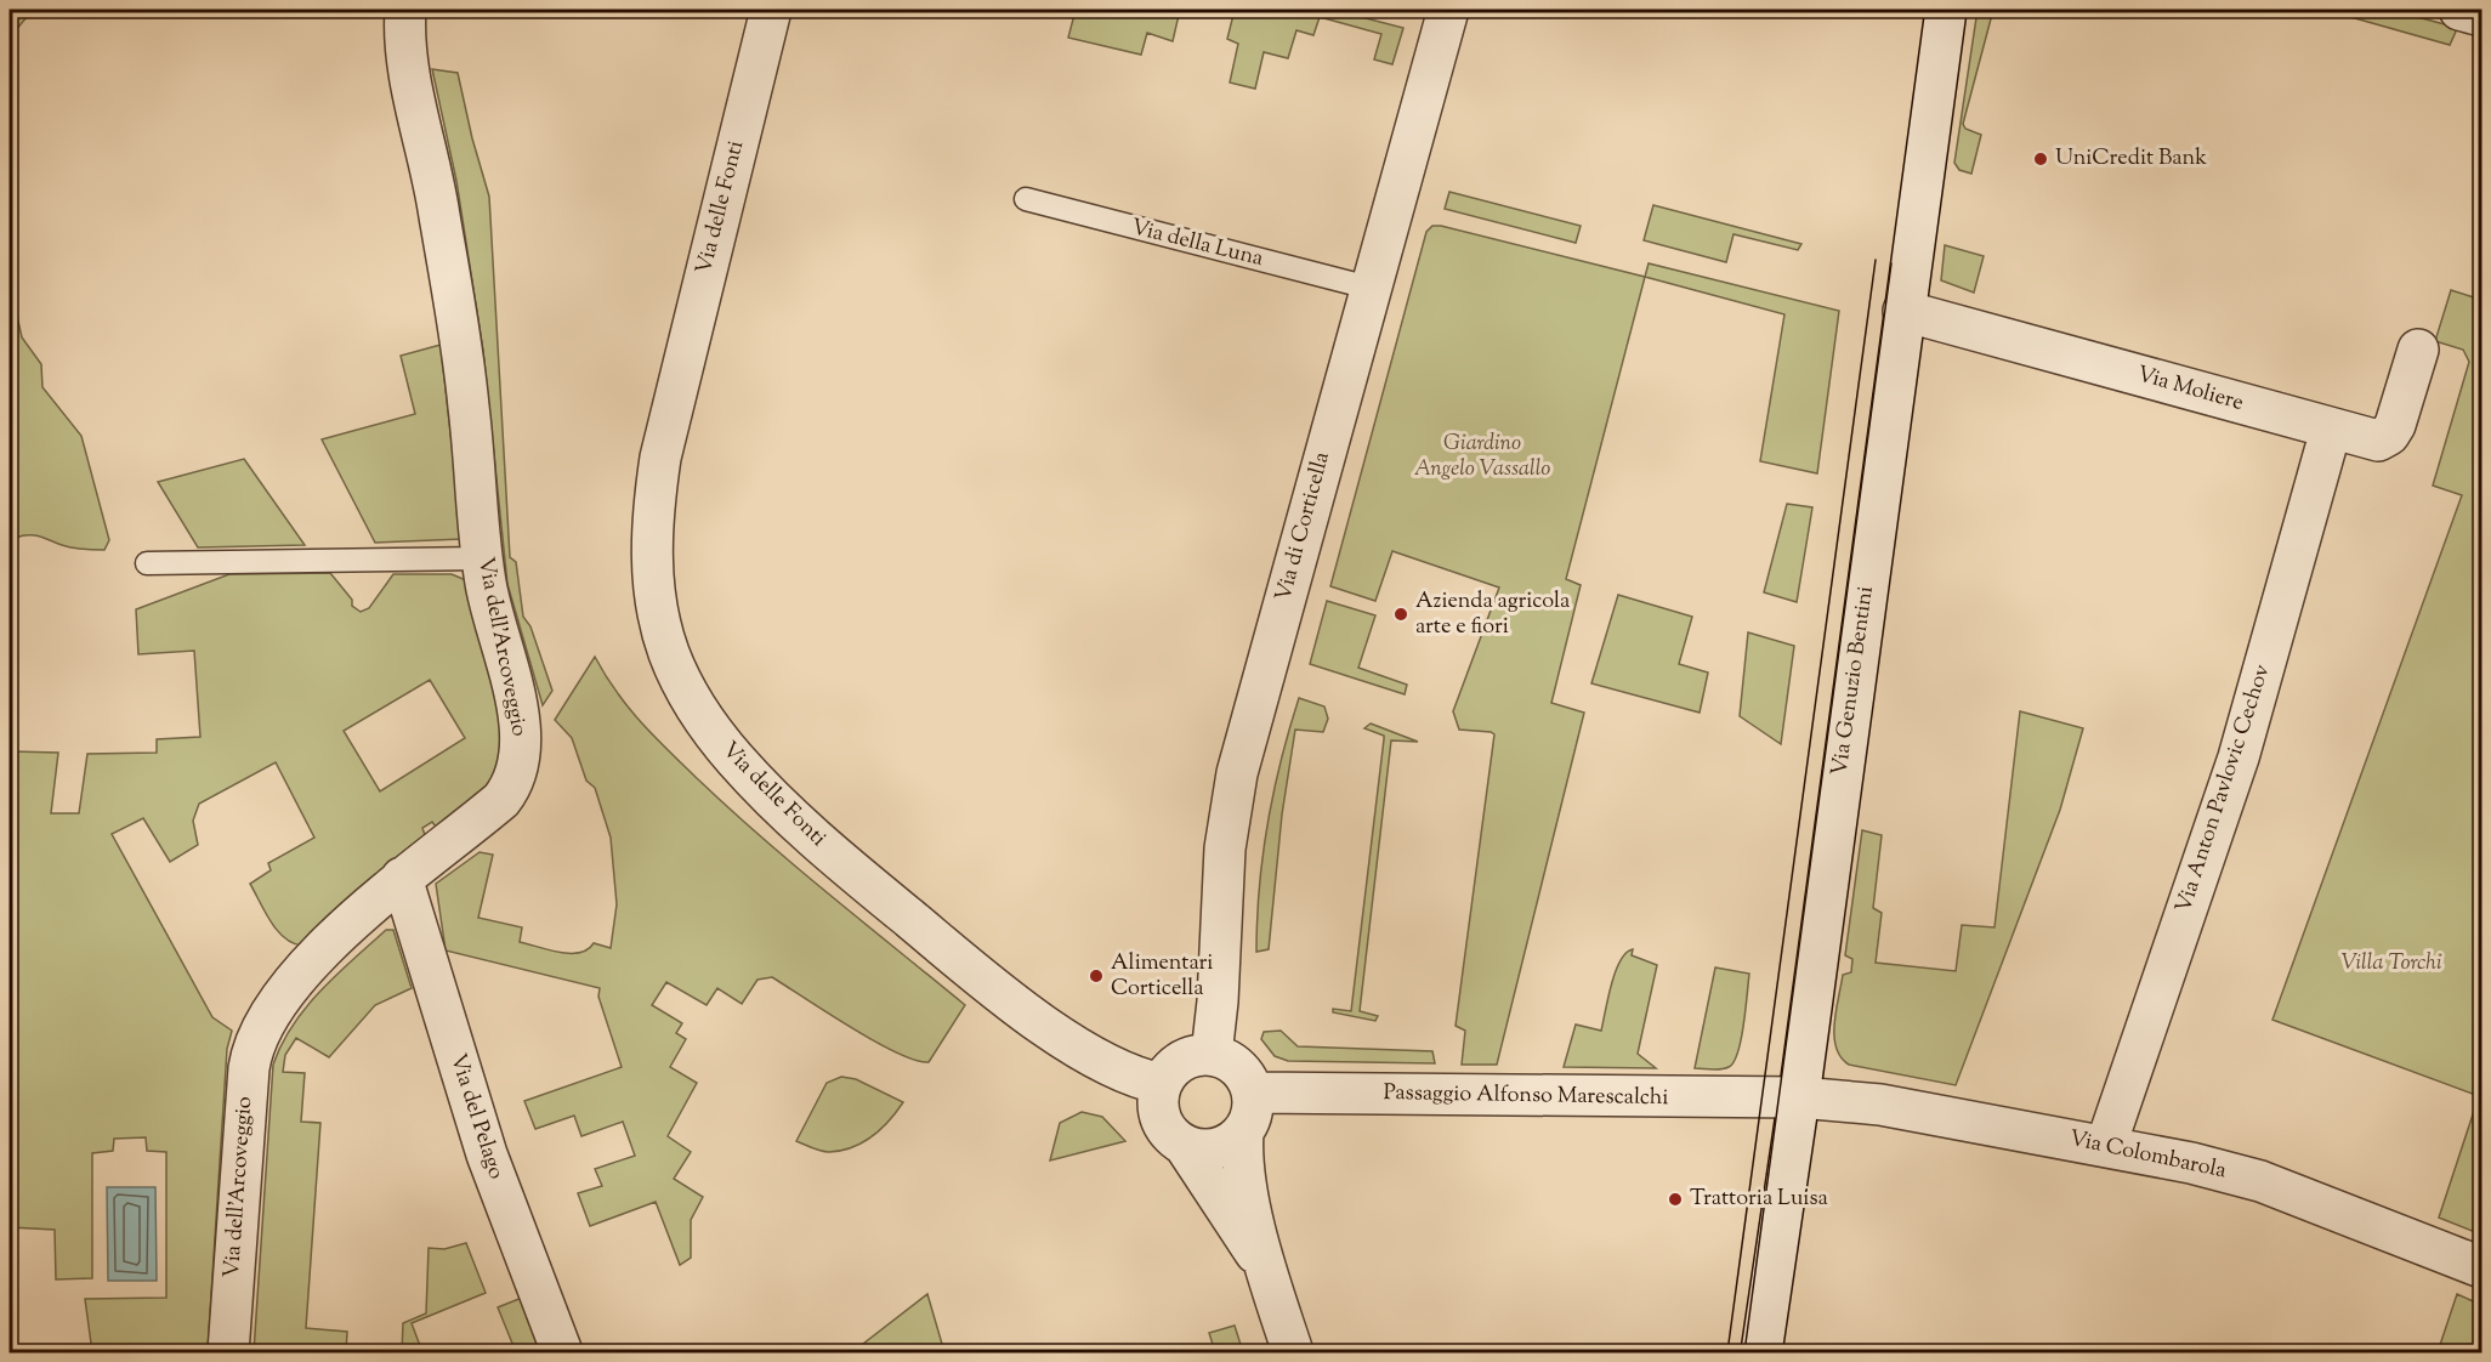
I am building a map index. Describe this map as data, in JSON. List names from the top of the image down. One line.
{"streets":{"street":["Via delle Fonti","Via Moliere","Via di Corticella","Via dell'Arcoveggio","Via Genuzio Bentini","Via Anton Pavlovic Cechov","Passaggio Alfonso Marescalchi","Via del Pelago","Via Colombarola"],"lane":["Via della Luna"]},"crossings":[["Via delle Fonti","Via di Corticella"],["Via delle Fonti","Passaggio Alfonso Marescalchi"],["Via della Luna","Via di Corticella"],["Via Moliere","Via Genuzio Bentini"],["Via Moliere","Via Anton Pavlovic Cechov"],["Via di Corticella","Passaggio Alfonso Marescalchi"],["Via dell'Arcoveggio","Via del Pelago"],["Via Genuzio Bentini","Passaggio Alfonso Marescalchi"],["Via Genuzio Bentini","Via Colombarola"],["Via Anton Pavlovic Cechov","Via Colombarola"],["Passaggio Alfonso Marescalchi","Via Colombarola"]],"parks":["Giardino Angelo Vassallo","Villa Torchi"],"places":["UniCredit Bank","Azienda agricola arte e fiori","Alimentari Corticella","Trattoria Luisa"]}
